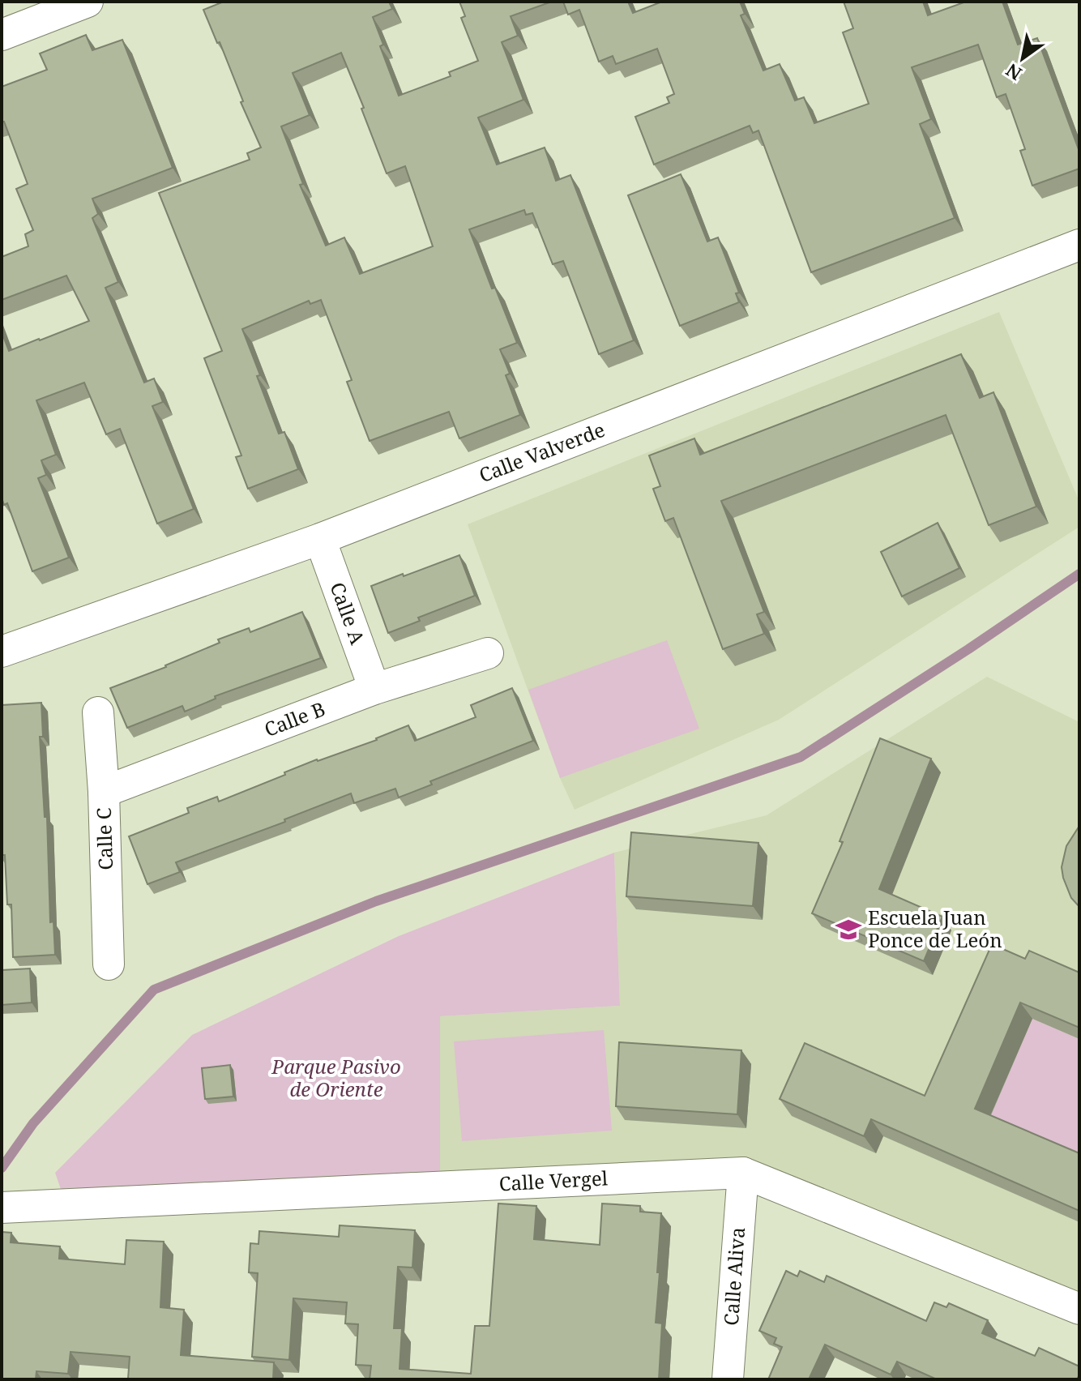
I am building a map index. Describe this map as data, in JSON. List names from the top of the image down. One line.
{"streets":{"street":["Calle Valverde","Calle A","Calle B","Calle C","Calle Vergel","Calle Aliva"]},"crossings":[["Calle Valverde","Calle A"],["Calle A","Calle B"],["Calle B","Calle C"],["Calle Vergel","Calle Aliva"]],"parks":["Parque Pasivo de Oriente"],"places":{"school or university":["Escuela Juan Ponce de León"]},"north":"bottom left"}
